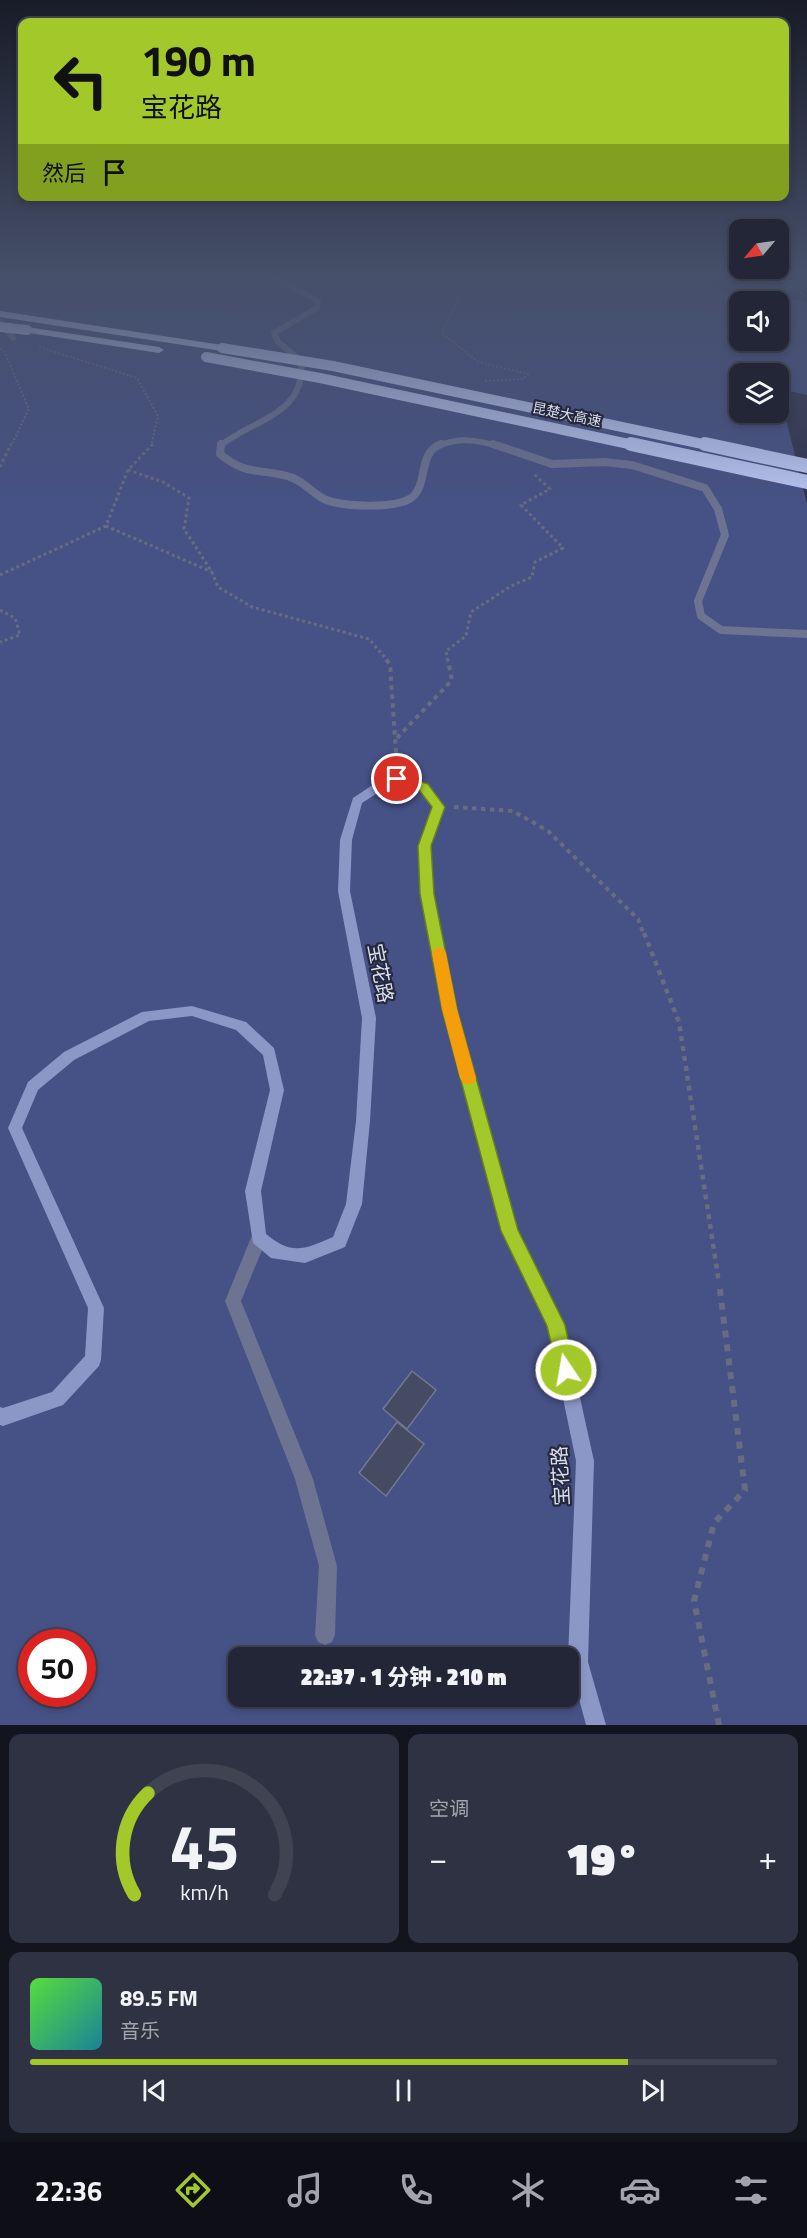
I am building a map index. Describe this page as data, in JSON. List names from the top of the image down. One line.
{"streets":{"highway":["昆楚大高速"],"main road":["宝花路"]},"north":"bottom left","page":{"turn":["190 m","宝花路"],"then":"然后","limit":"50","trip":"22:37 · 1 分钟 · 210 m","tile":"空调","heat":["−","19°","+"],"song":["89.5 FM","音乐"],"tabs":"22:36","gauge":["45","km/h"]}}
